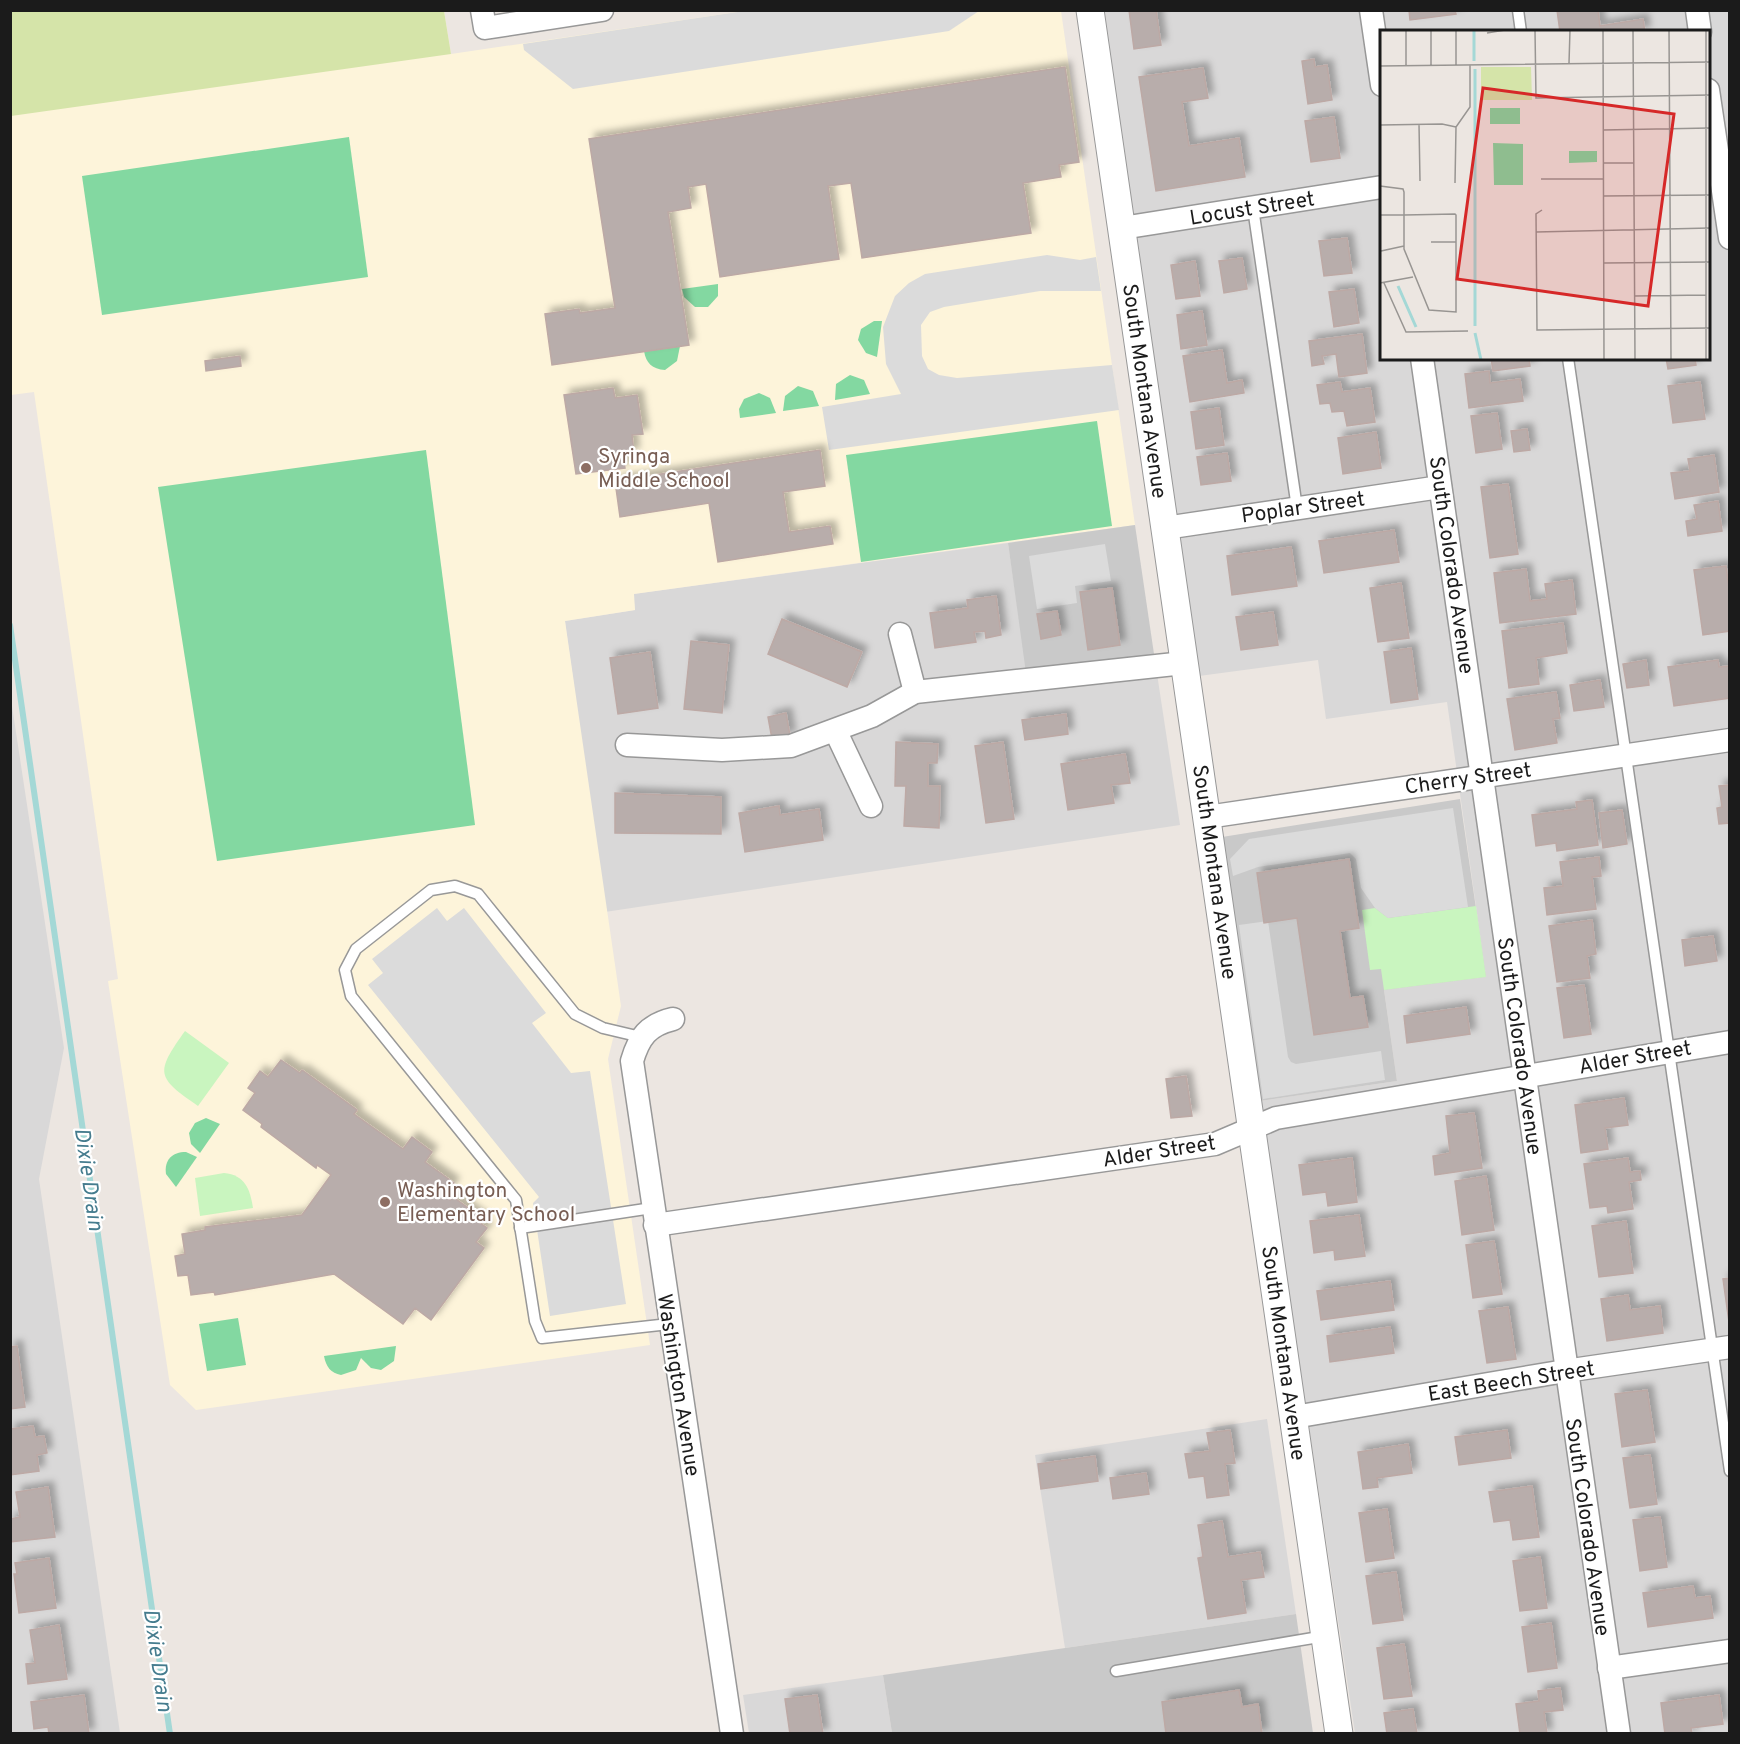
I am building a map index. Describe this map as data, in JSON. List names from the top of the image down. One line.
{"streets":{"street":["Locust Street","South Montana Avenue","Poplar Street","South Colorado Avenue","Cherry Street","Alder Street","East Beech Street","Washington Avenue"]},"crossings":[["Locust Street","South Montana Avenue"],["South Montana Avenue","Poplar Street"],["South Montana Avenue","Cherry Street"],["South Montana Avenue","Alder Street"],["South Montana Avenue","East Beech Street"],["Poplar Street","South Colorado Avenue"],["South Colorado Avenue","Cherry Street"],["South Colorado Avenue","Alder Street"],["South Colorado Avenue","East Beech Street"],["Alder Street","Washington Avenue"]],"water":["Dixie Drain"],"places":["Syringa Middle School","Washington Elementary School"]}
